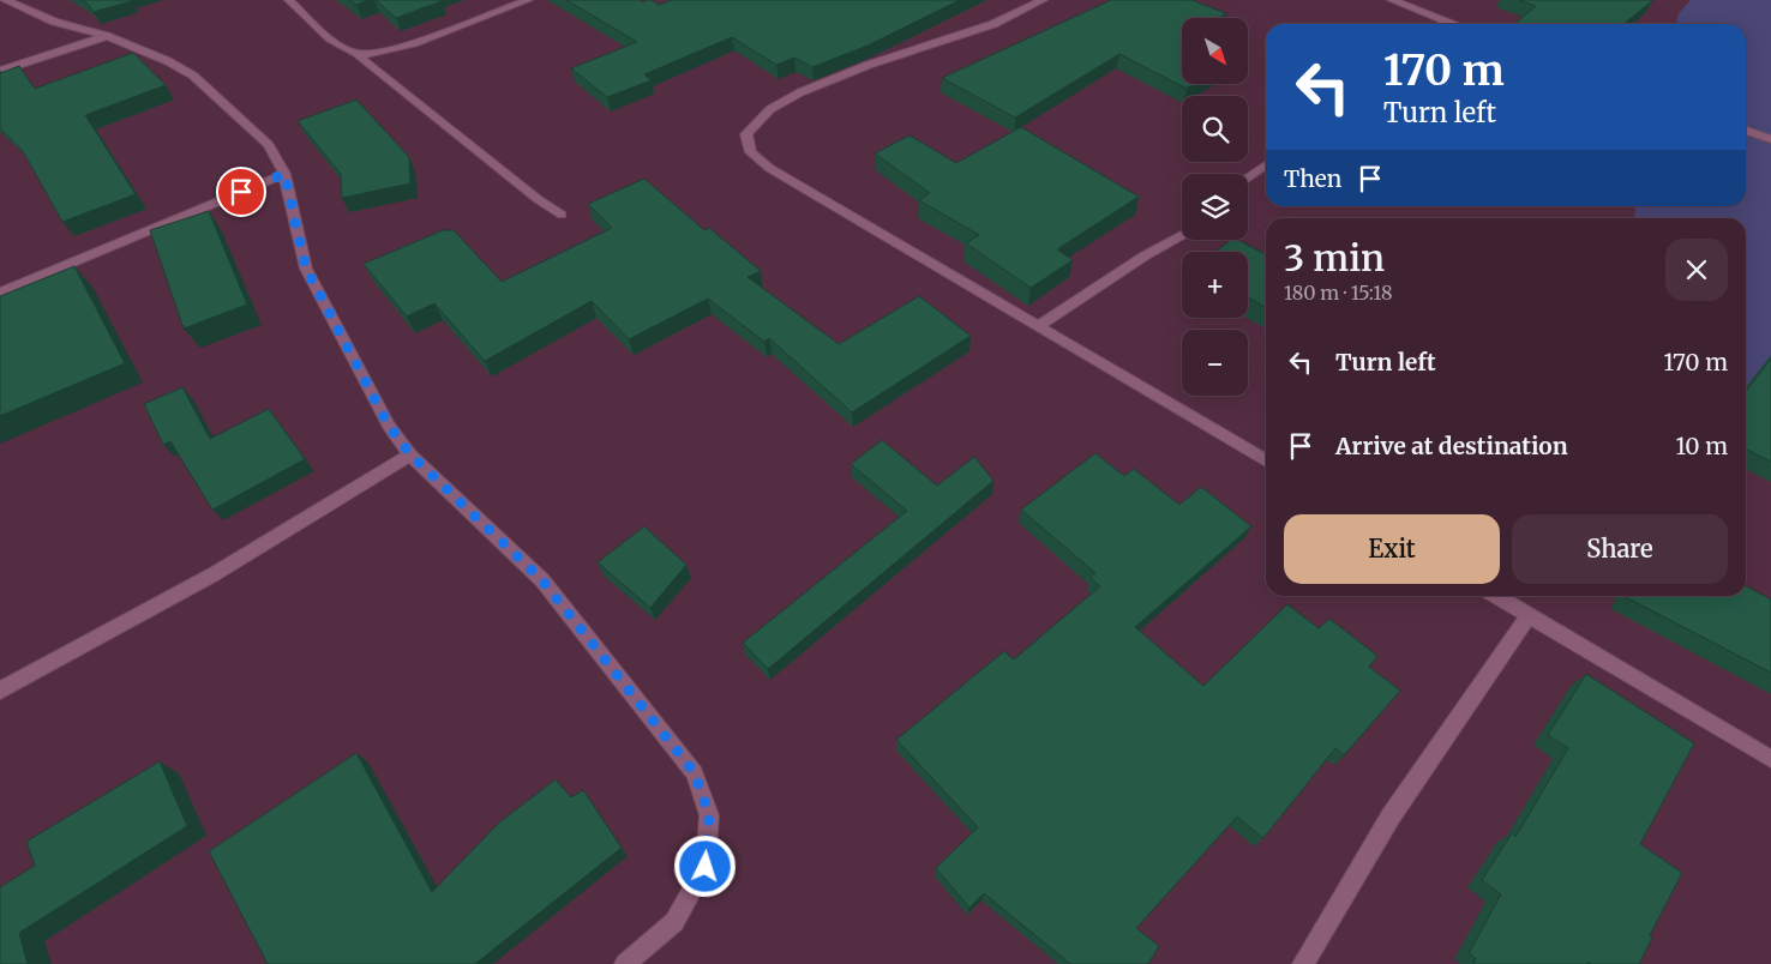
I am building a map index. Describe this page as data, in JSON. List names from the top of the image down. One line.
{"north":"bottom right","page":{"map_buttons":["+","−"],"turn":["170 m","Turn left"],"then":"Then","heading":["3 min","180 m · 15:18"],"list":[{"name":"Turn left","value":"170 m"},{"name":"Arrive at destination","value":"10 m"}],"buttons":["Exit","Share"]}}
